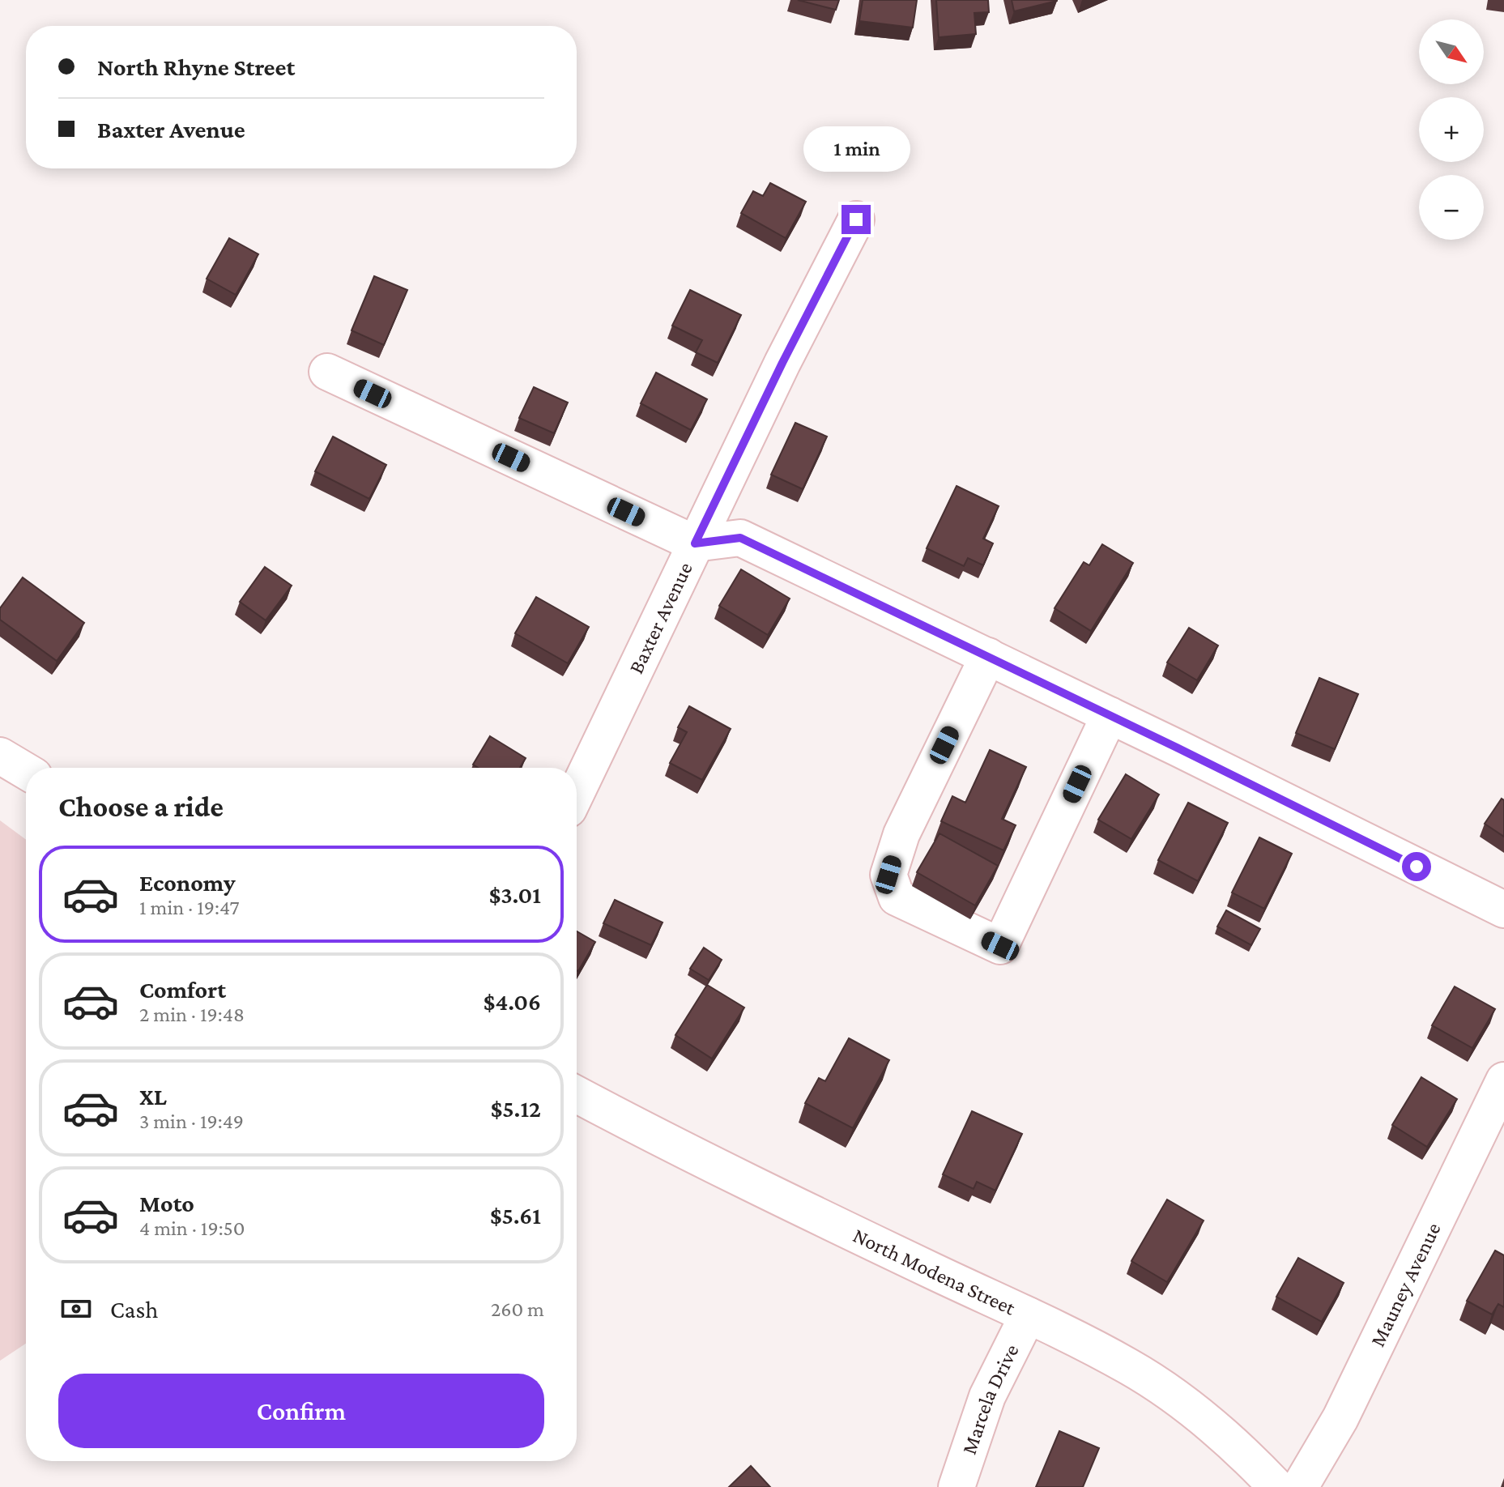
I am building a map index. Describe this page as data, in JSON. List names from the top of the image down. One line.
{"streets":{"street":["Baxter Avenue","North Modena Street","Mauney Avenue","Marcela Drive"]},"crossings":[["North Modena Street","Marcela Drive"]],"north":"bottom right","page":{"map_buttons":["+","−"],"banner":["North Rhyne Street","Baxter Avenue"],"bubble":"1 min","heading":"Choose a ride","list":[{"name":"Economy","note":"1 min · 19:47","value":"$3.01"},{"name":"Comfort","note":"2 min · 19:48","value":"$4.06"},{"name":"XL","note":"3 min · 19:49","value":"$5.12"},{"name":"Moto","note":"4 min · 19:50","value":"$5.61"}],"pay":["Cash","260 m"],"buttons":"Confirm"}}
